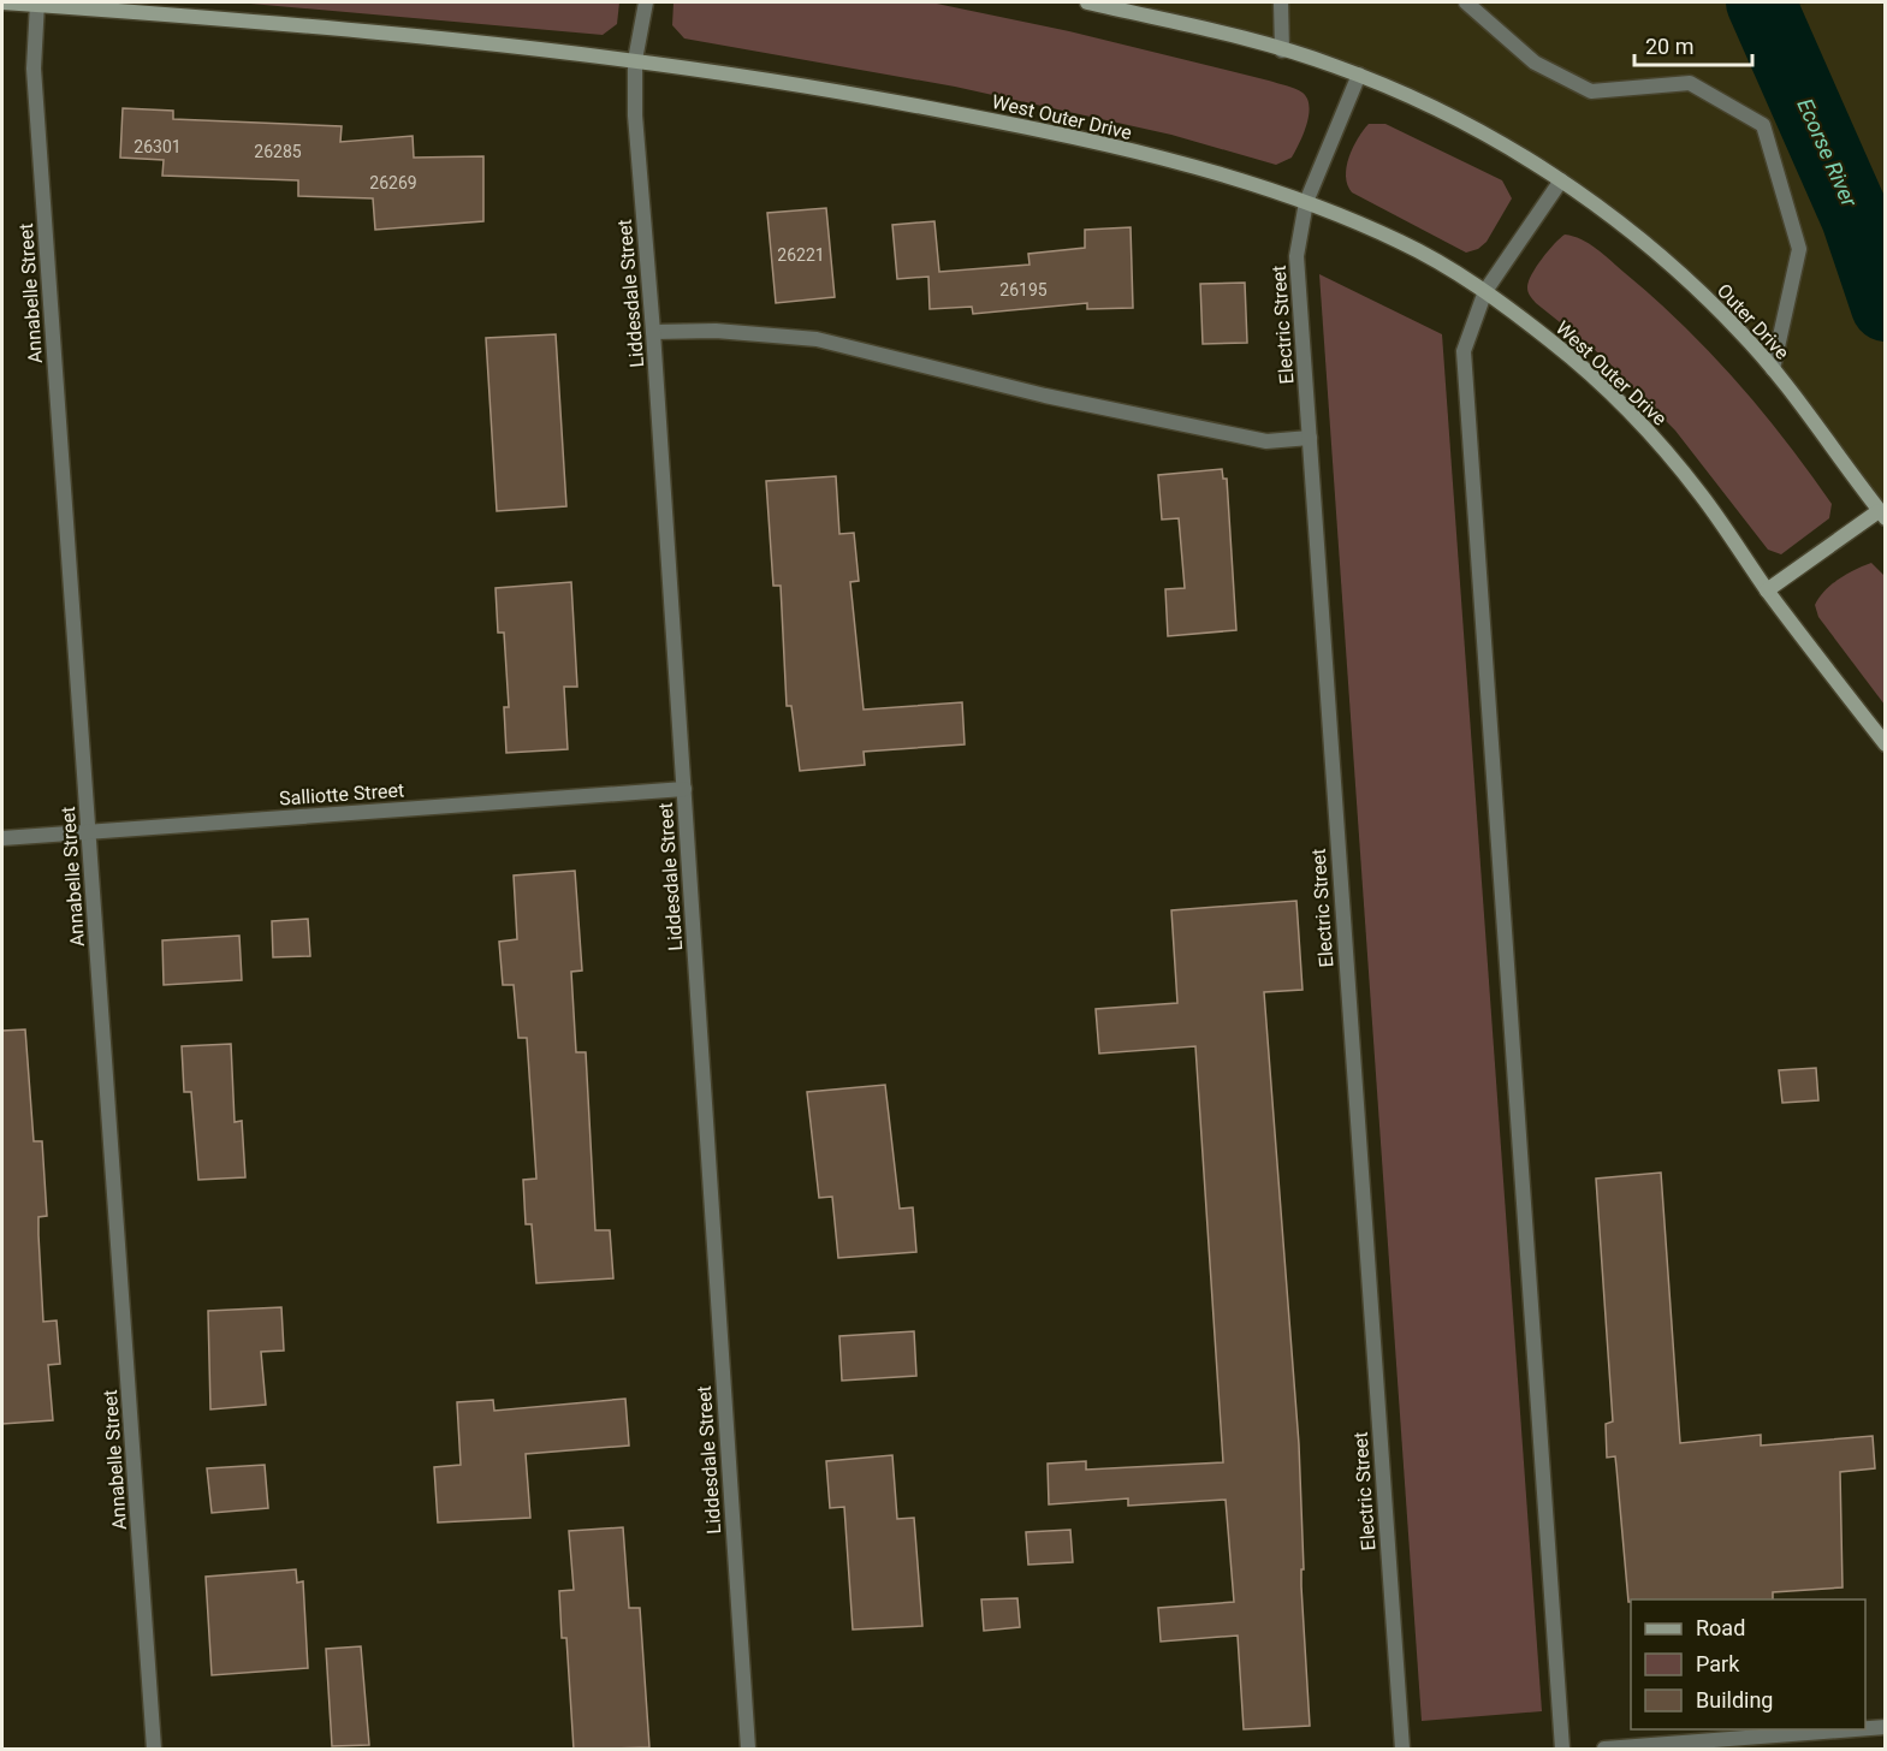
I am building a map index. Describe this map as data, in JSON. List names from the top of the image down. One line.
{"streets":{"main road":["West Outer Drive","Outer Drive"],"street":["Annabelle Street","Liddesdale Street","Electric Street","Salliotte Street"]},"crossings":[["West Outer Drive","Annabelle Street"],["West Outer Drive","Liddesdale Street"],["West Outer Drive","Electric Street"],["Annabelle Street","Salliotte Street"],["Liddesdale Street","Salliotte Street"]],"water":["Ecorse River"],"house_numbers":["26301","26285","26269","26221","26195"],"legend":["Road","Park","Building"],"scale_bar":"20 m"}
